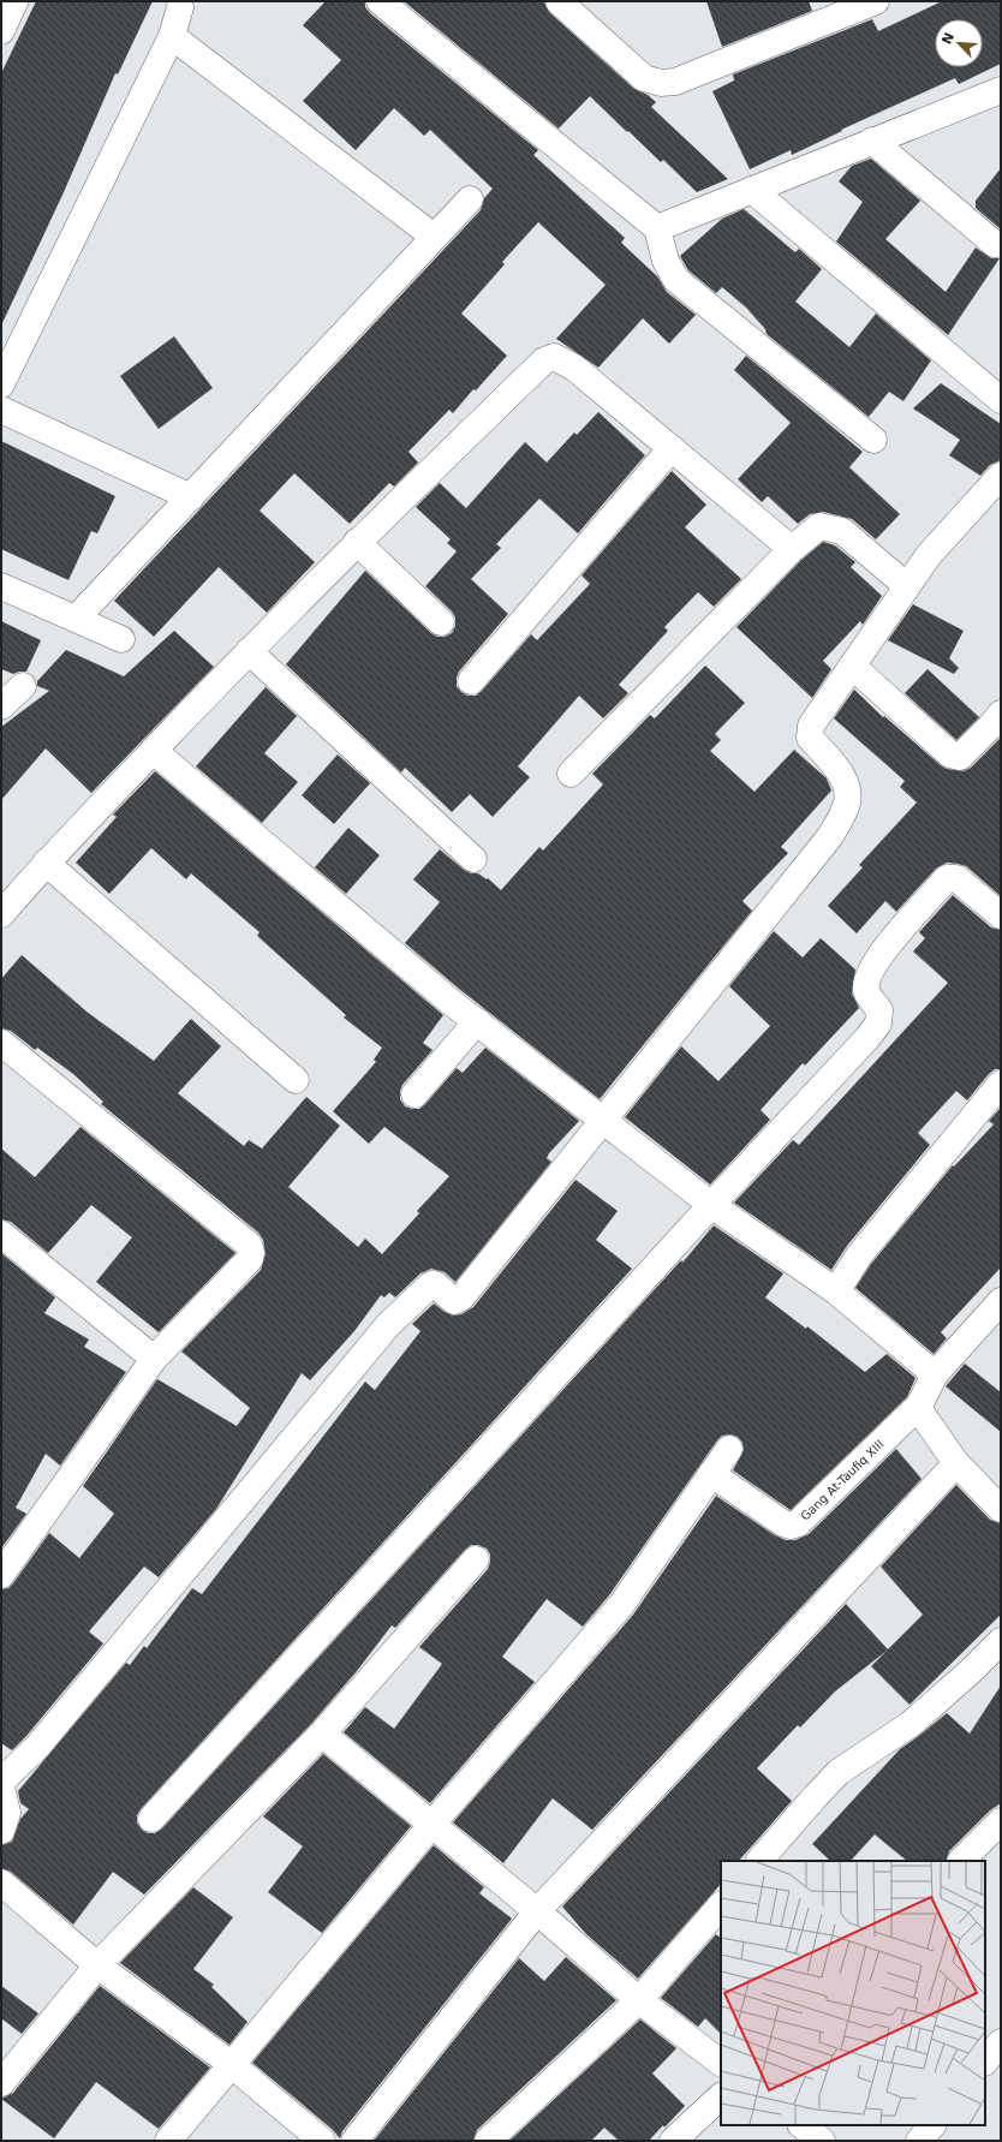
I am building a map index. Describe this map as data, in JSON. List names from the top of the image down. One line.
{"streets":{"street":["Gang At-Taufiq XIII"]},"north":"top left"}
